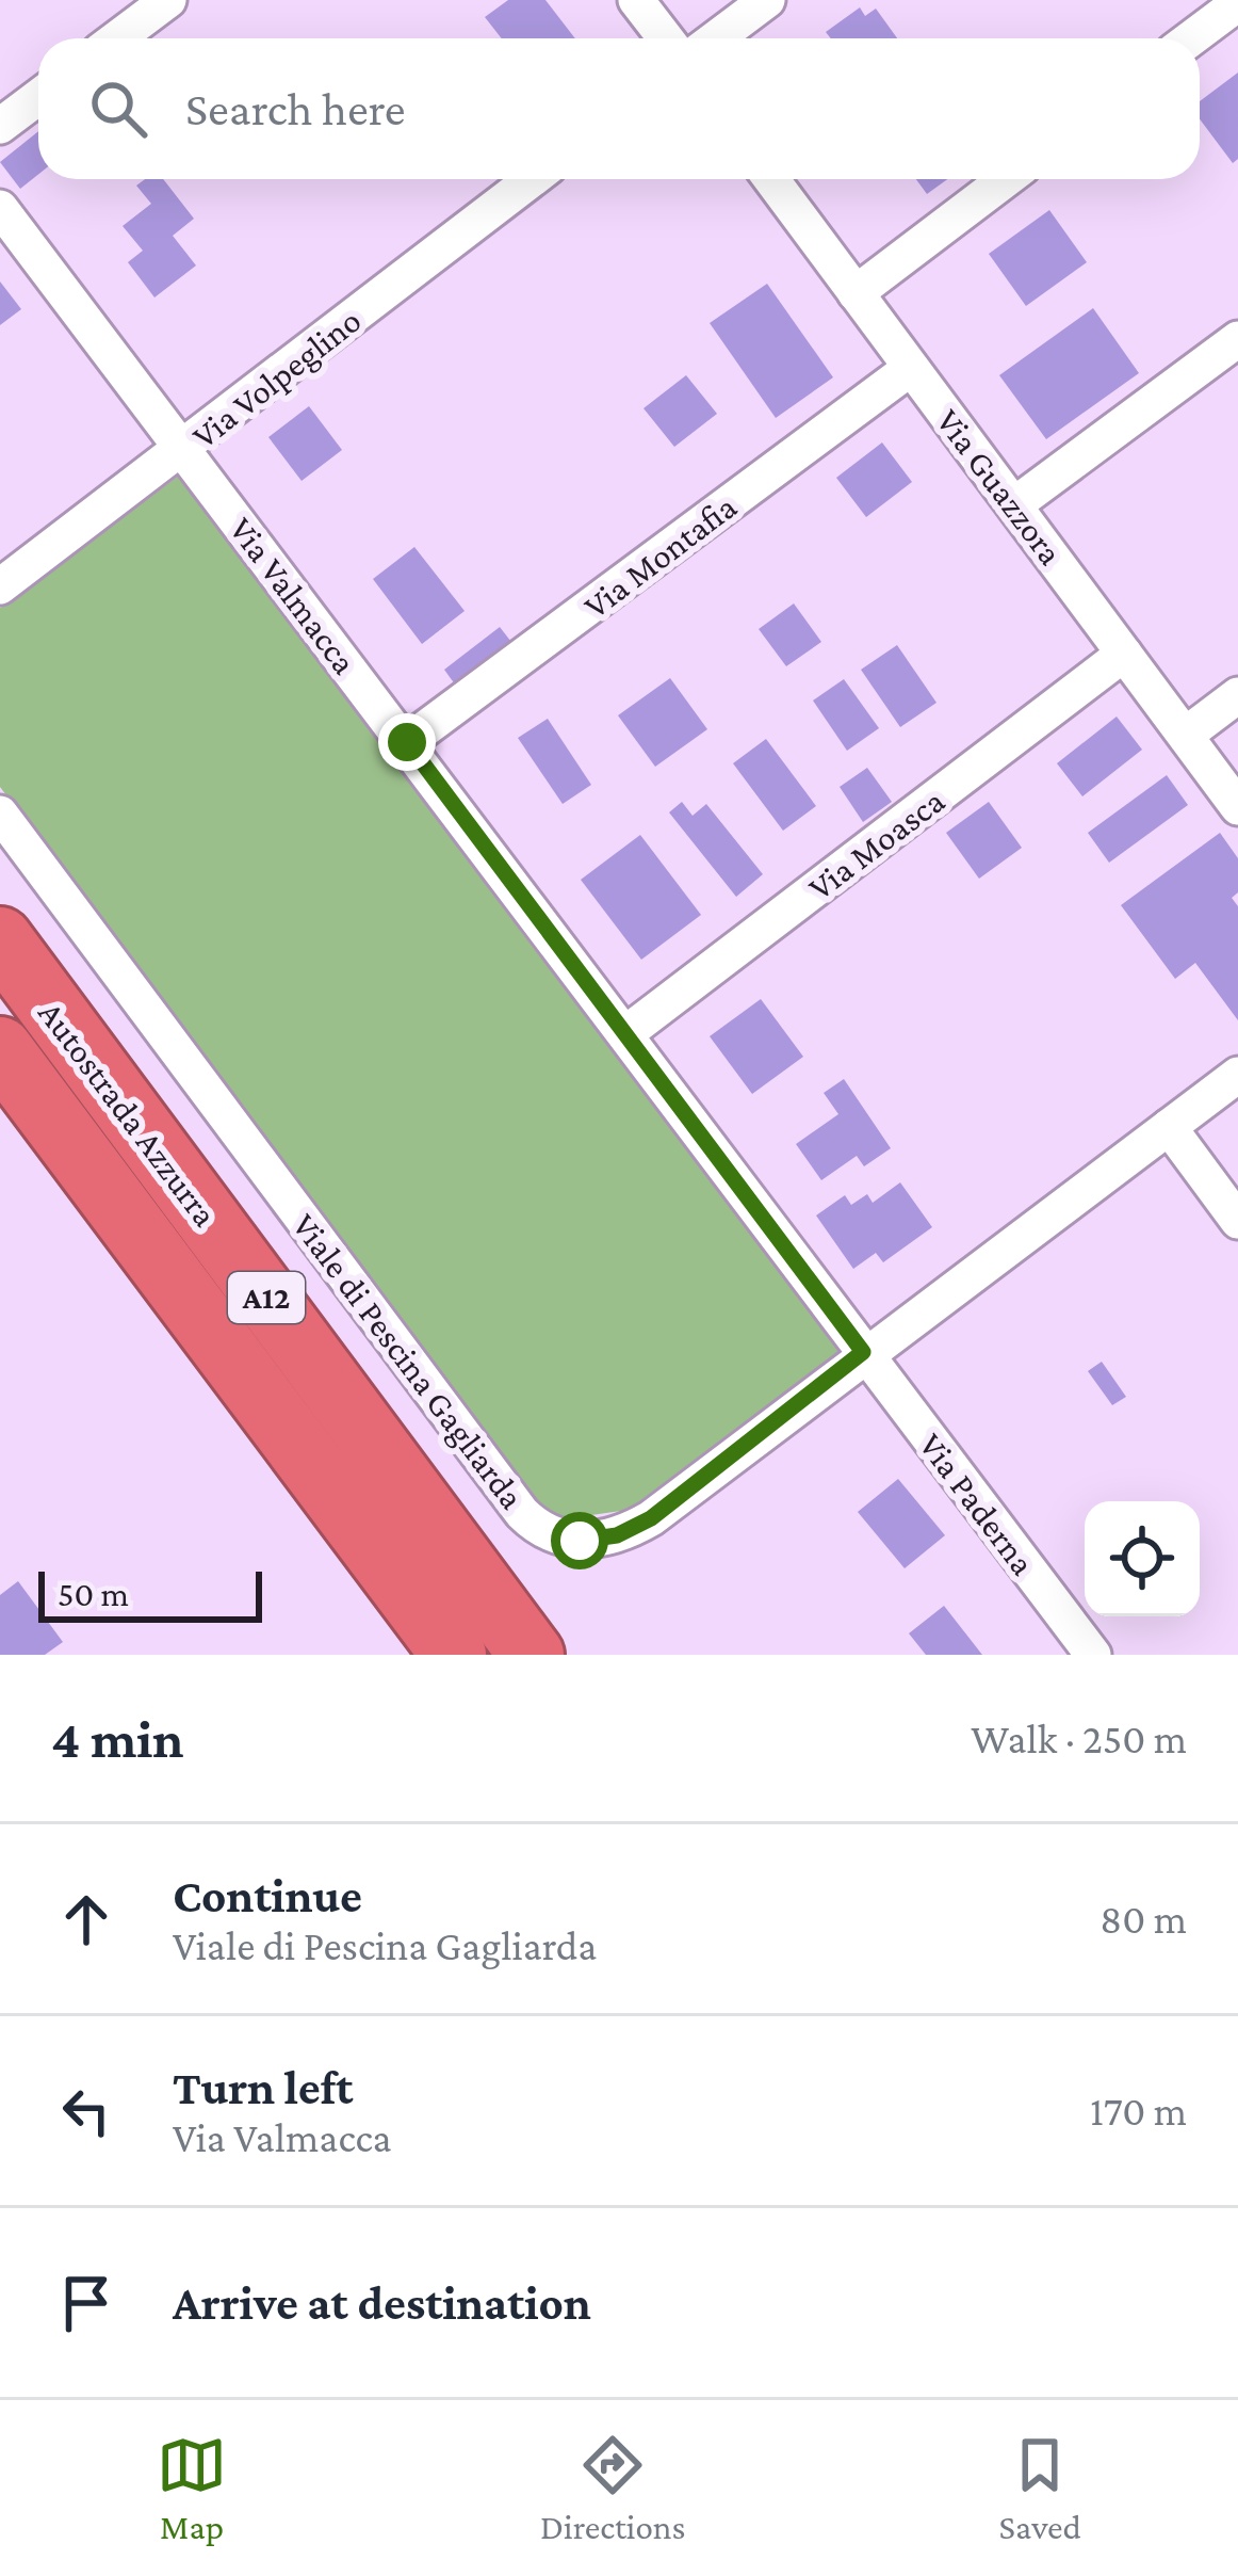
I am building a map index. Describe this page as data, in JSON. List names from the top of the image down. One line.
{"streets":{"highway":["Autostrada Azzurra","A12"],"street":["Via Volpeglino","Via Guazzora","Via Montafia","Via Valmacca","Via Moasca","Viale di Pescina Gagliarda","Via Paderna"]},"crossings":[["Via Volpeglino","Via Valmacca"],["Via Guazzora","Via Montafia"],["Via Guazzora","Via Moasca"],["Via Montafia","Via Valmacca"],["Via Valmacca","Via Moasca"],["Via Valmacca","Viale di Pescina Gagliarda"],["Via Valmacca","Via Paderna"],["Viale di Pescina Gagliarda","Via Paderna"]],"scale_bar":"50 m","page":{"search":"Search here","scale":"50 m","heading":["4 min","Walk · 250 m"],"list":[["Continue","Viale di Pescina Gagliarda","80 m"],["Turn left","Via Valmacca","170 m"],"Arrive at destination"],"nav":["Map","Directions","Saved"]}}
